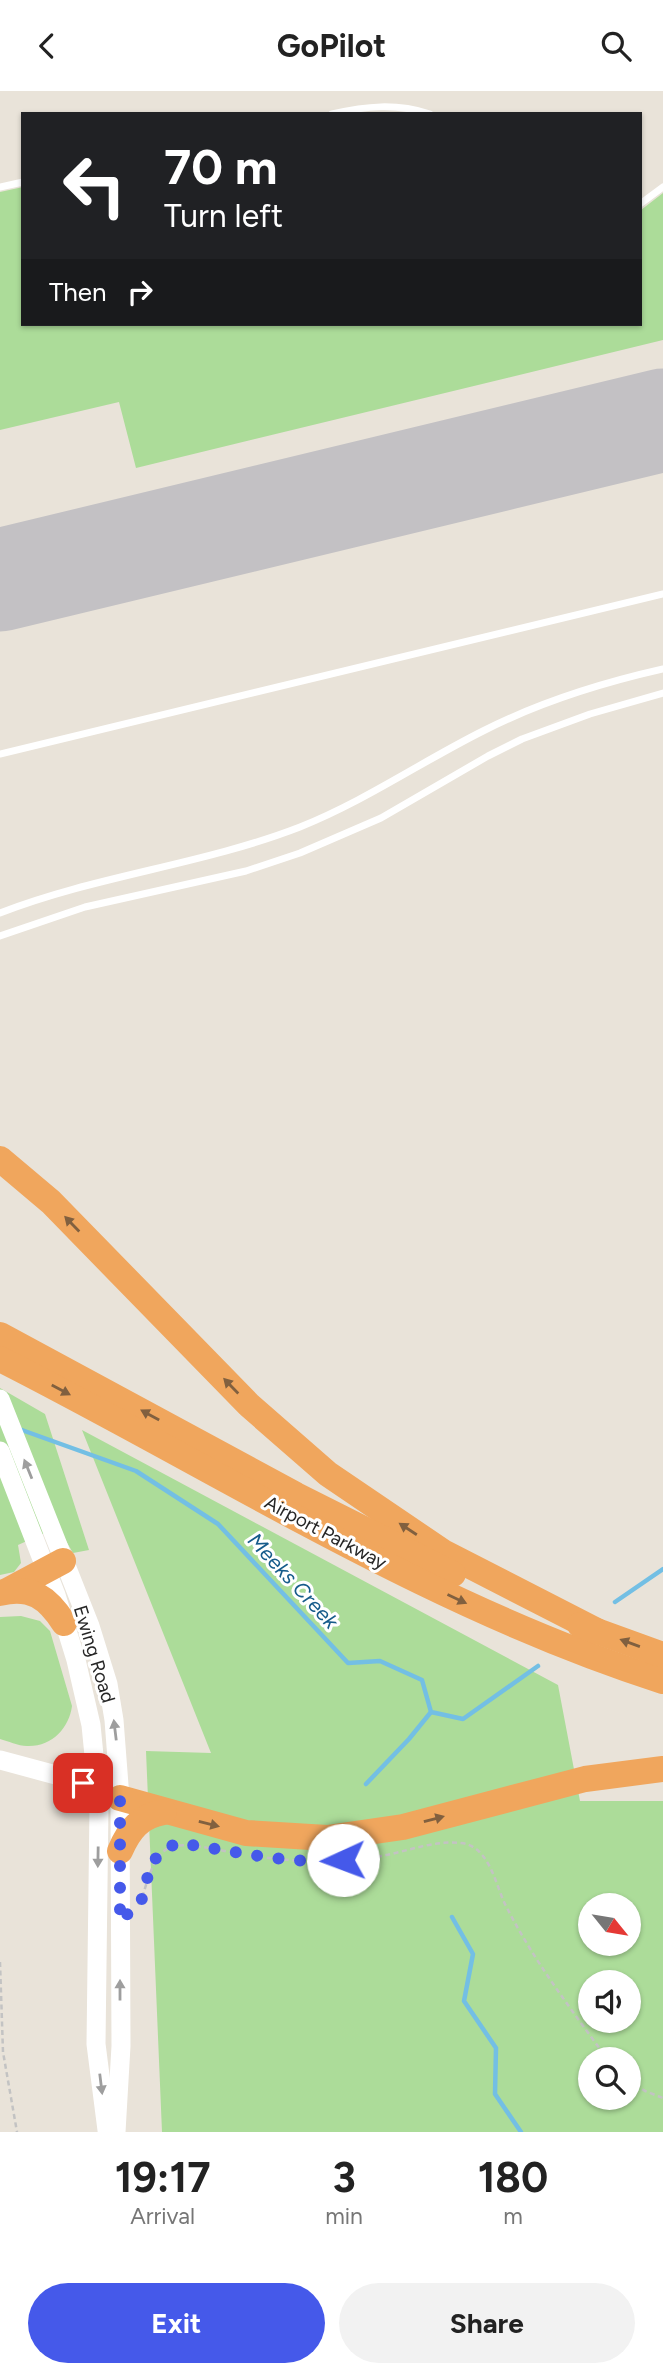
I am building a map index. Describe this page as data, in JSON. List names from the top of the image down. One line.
{"streets":{"highway":["Airport Parkway"],"street":["Ewing Road"]},"water":["Meeks Creek"],"north":"bottom right","page":{"header":"GoPilot","turn":["70 m","Turn left"],"then":"Then","eta":["19:17","Arrival","3","min","180","m"],"buttons":["Exit","Share"]}}
